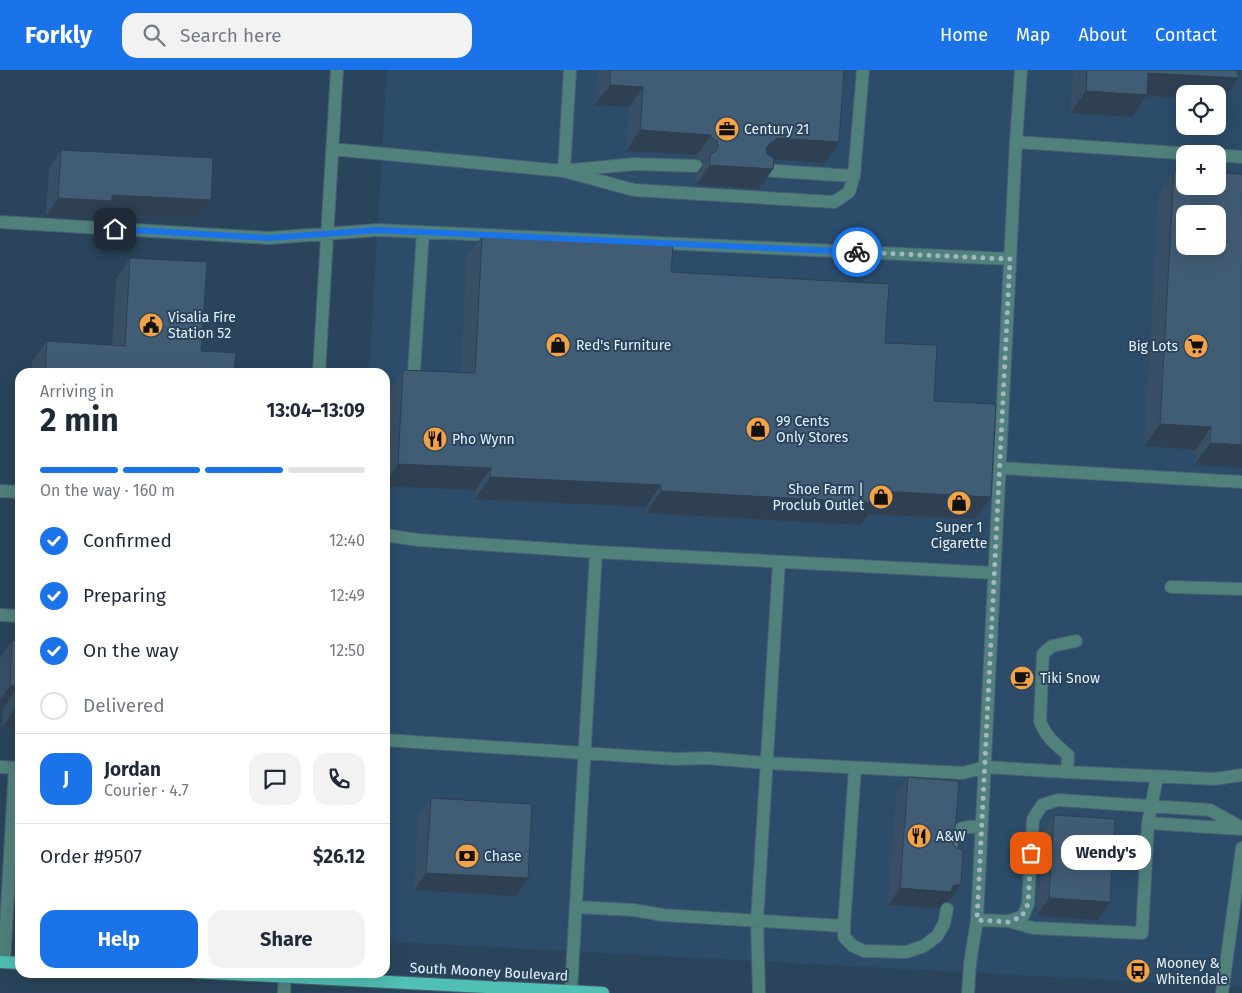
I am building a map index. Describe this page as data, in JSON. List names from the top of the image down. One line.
{"streets":{"main road":["South Mooney Boulevard"]},"places":{"office":["Century 21"],"public building":["Visalia Fire Station 52"],"shop":["Red's Furniture","99 Cents Only Stores","Shoe Farm | Proclub Outlet","Super 1 Cigarette"],"supermarket":["Big Lots"],"restaurant":["Pho Wynn","A&W"],"cafe":["Tiki Snow"],"other":["Wendy's"],"bank":["Chase"],"bus stop":["Mooney & Whitendale"]},"page":{"header":"Forkly","search":"Search here","nav":["Home","Map","About","Contact"],"map_buttons":["+","−"],"heading":["2 min","Arriving in","13:04–13:09"],"panel":["Jordan","Courier · 4.7","Order #9507","$26.12"],"bar":"On the way · 160 m","list":[["Confirmed","12:40"],["Preparing","12:49"],["On the way","12:50"],"Delivered"],"round":"J","bubble":"Wendy's","buttons":["Help","Share"]}}
